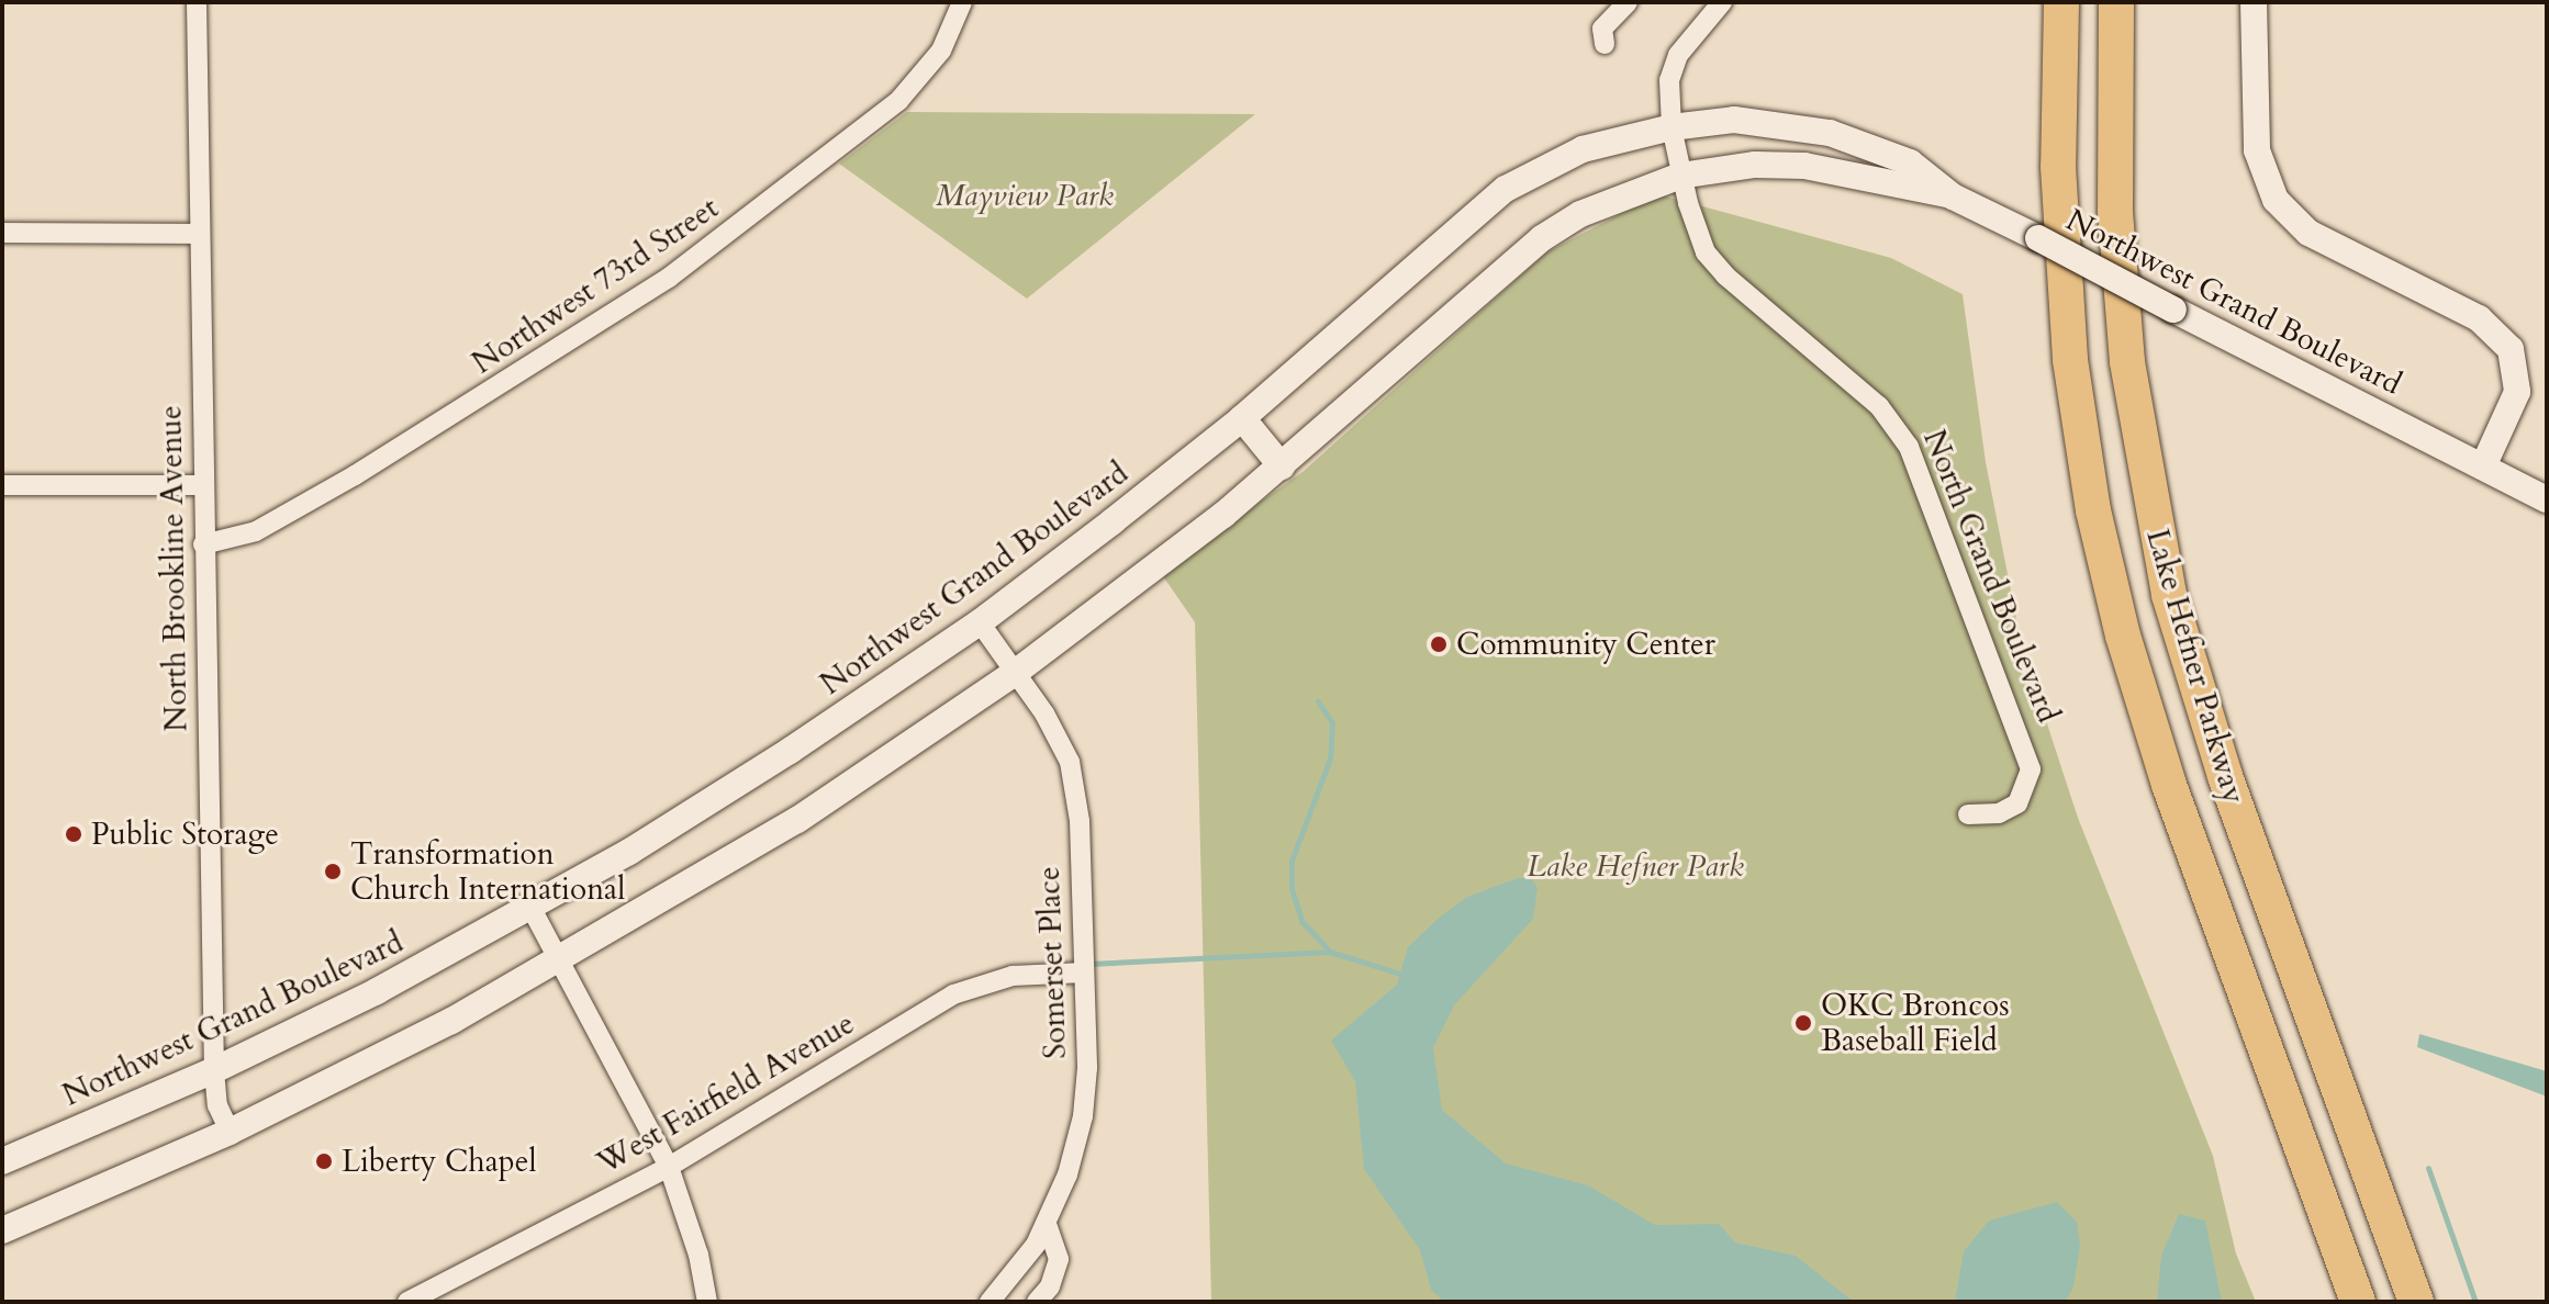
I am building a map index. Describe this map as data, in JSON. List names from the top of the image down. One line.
{"streets":{"highway":["Lake Hefner Parkway"],"street":["Northwest 73rd Street","Northwest Grand Boulevard","North Brookline Avenue","North Grand Boulevard","Somerset Place","West Fairfield Avenue"]},"crossings":[["Northwest 73rd Street","North Brookline Avenue"],["Northwest Grand Boulevard","North Brookline Avenue"],["Northwest Grand Boulevard","North Grand Boulevard"],["Northwest Grand Boulevard","Somerset Place"],["Somerset Place","West Fairfield Avenue"]],"parks":["Mayview Park","Lake Hefner Park"],"places":["Community Center","Public Storage","Transformation Church International","OKC Broncos Baseball Field","Liberty Chapel"]}
